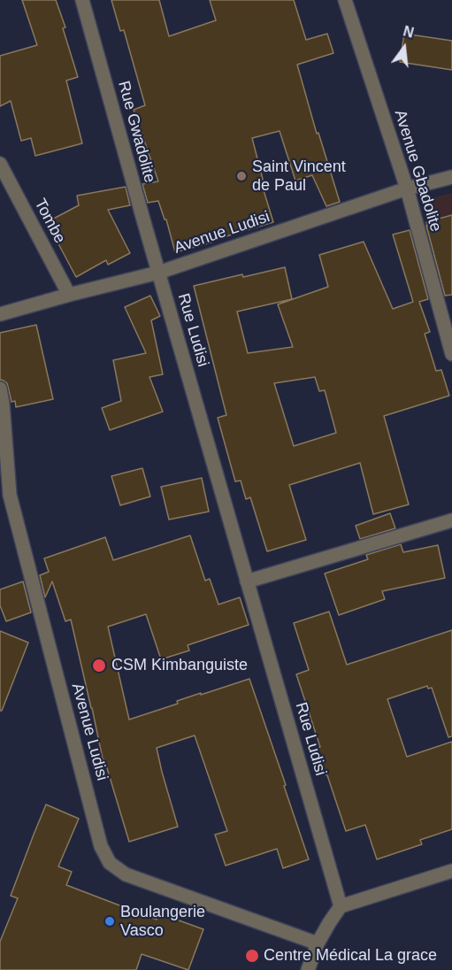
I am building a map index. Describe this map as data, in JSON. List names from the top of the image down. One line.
{"streets":{"street":["Rue Gwadolite","Avenue Gbadolite","Tombe","Avenue Ludisi","Rue Ludisi"]},"crossings":[["Rue Gwadolite","Avenue Ludisi"],["Rue Gwadolite","Rue Ludisi"],["Avenue Gbadolite","Avenue Ludisi"],["Tombe","Avenue Ludisi"],["Avenue Ludisi","Rue Ludisi"]],"places":["Saint Vincent de Paul","CSM Kimbanguiste","Boulangerie Vasco","Centre Médical La grace"],"north":"top"}
